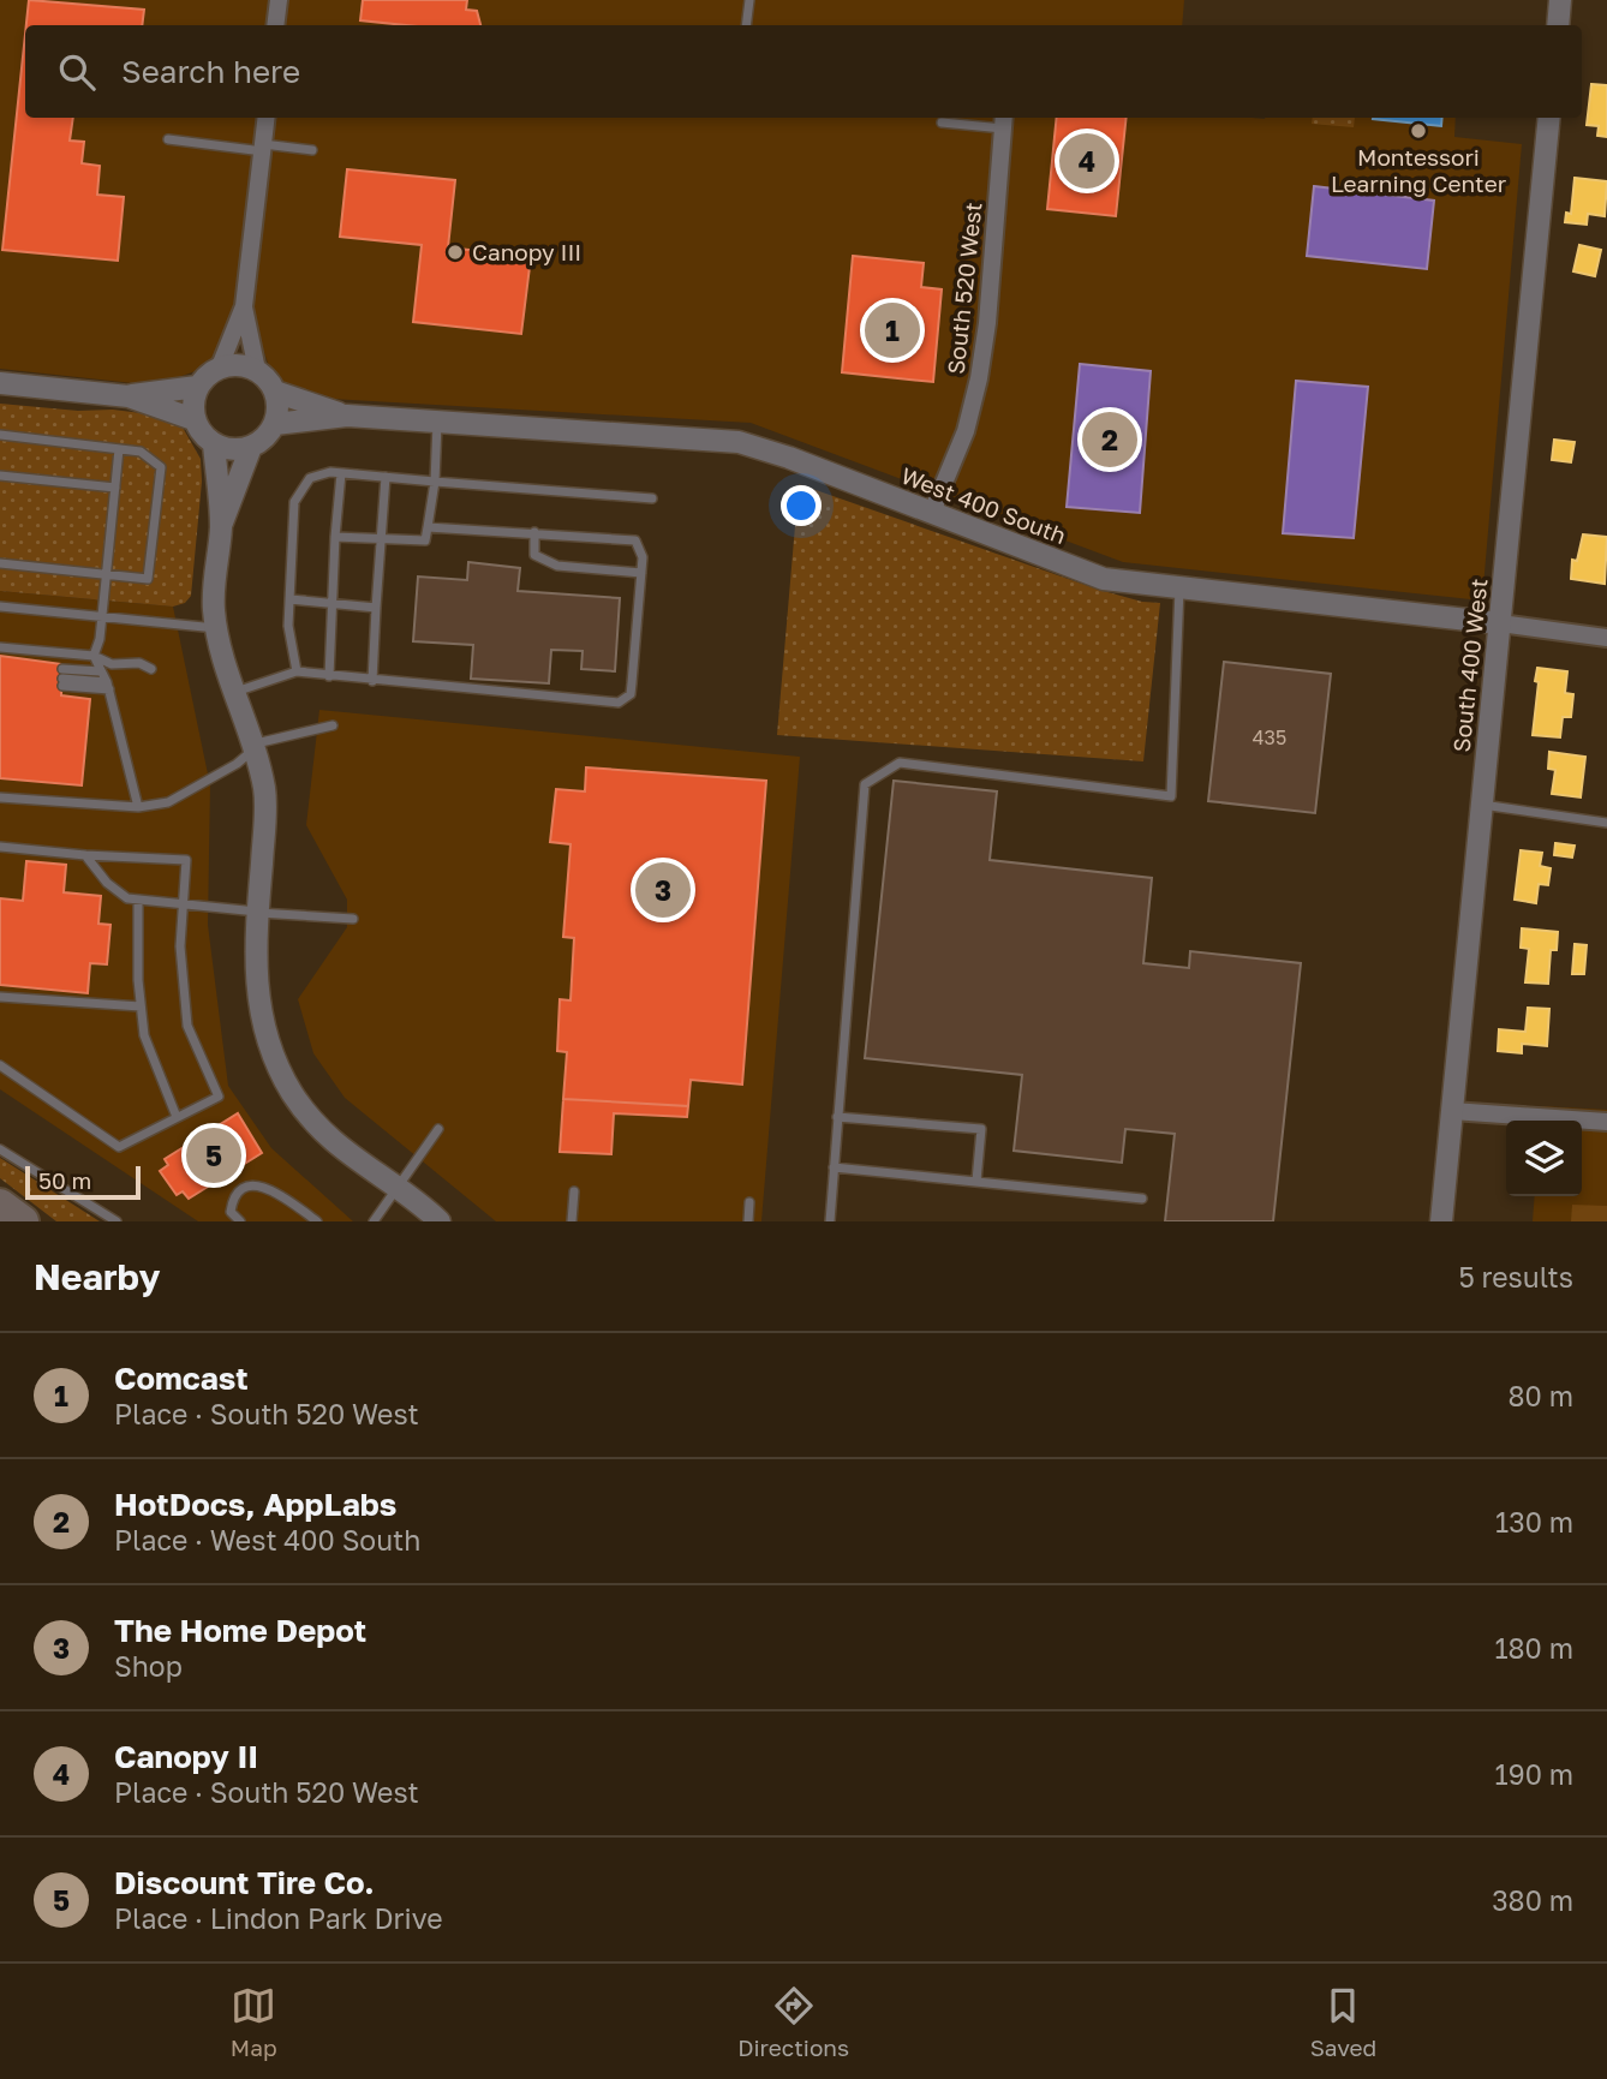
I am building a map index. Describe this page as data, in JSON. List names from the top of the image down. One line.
{"streets":{"street":["South 520 West","West 400 South","South 400 West"]},"crossings":[["South 520 West","West 400 South"],["West 400 South","South 400 West"]],"places":["Montessori Learning Center","Canopy III"],"house_numbers":["435"],"scale_bar":"50 m","page":{"search":"Search here","pins":["4","1","2","3","5"],"scale":"50 m","heading":["Nearby","5 results"],"list":[{"mark":"1","name":"Comcast","note":"Place · South 520 West","value":"80 m"},{"mark":"2","name":"HotDocs, AppLabs","note":"Place · West 400 South","value":"130 m"},{"mark":"3","name":"The Home Depot","note":"Shop","value":"180 m"},{"mark":"4","name":"Canopy II","note":"Place · South 520 West","value":"190 m"},{"mark":"5","name":"Discount Tire Co.","note":"Place · Lindon Park Drive","value":"380 m"}],"nav":["Map","Directions","Saved"]}}
